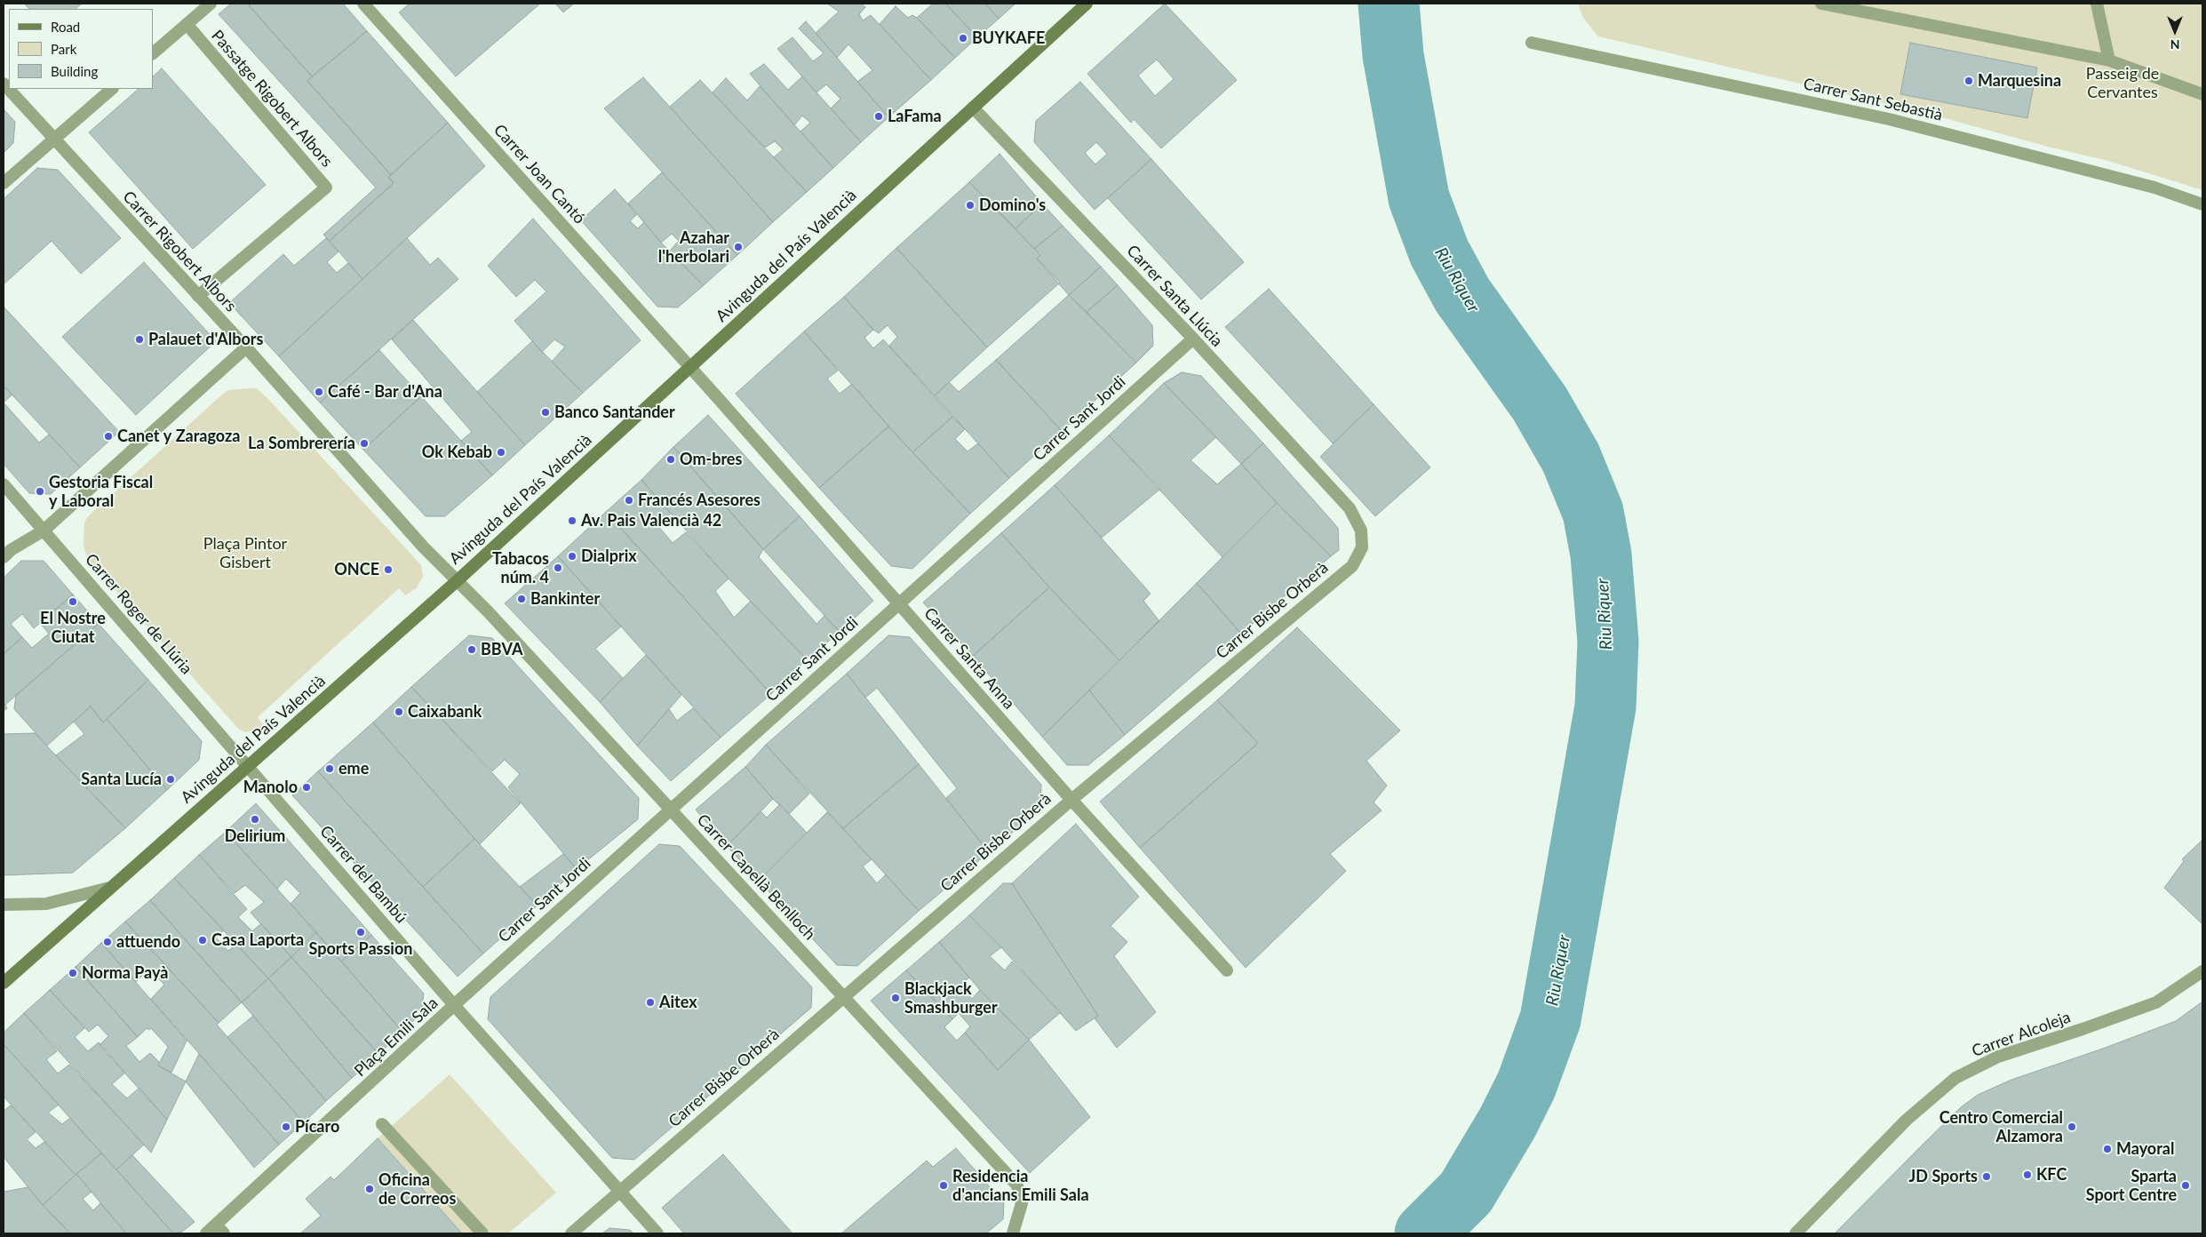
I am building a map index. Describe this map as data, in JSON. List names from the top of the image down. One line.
{"streets":{"main road":["Avinguda del País Valencià"],"street":["Passatge Rigobert Albors","Carrer Sant Sebastià","Carrer Joan Cantó","Carrer Rigobert Albors","Carrer Santa Llúcia","Carrer Sant Jordi","Carrer Bisbe Orberà","Carrer Roger de Llúria","Carrer Santa Anna","Carrer del Bambú","Carrer Capellà Benlloch","Carrer Alcoleja","Plaça Emili Sala"]},"crossings":[["Passatge Rigobert Albors","Carrer Rigobert Albors"],["Carrer Joan Cantó","Avinguda del País Valencià"],["Carrer Joan Cantó","Carrer Santa Anna"],["Carrer Rigobert Albors","Avinguda del País Valencià"],["Carrer Rigobert Albors","Carrer Capellà Benlloch"],["Avinguda del País Valencià","Carrer Santa Llúcia"],["Avinguda del País Valencià","Carrer Roger de Llúria"],["Avinguda del País Valencià","Carrer Santa Anna"],["Avinguda del País Valencià","Carrer del Bambú"],["Avinguda del País Valencià","Carrer Capellà Benlloch"],["Carrer Santa Llúcia","Carrer Sant Jordi"],["Carrer Santa Llúcia","Carrer Bisbe Orberà"],["Carrer Sant Jordi","Carrer Santa Anna"],["Carrer Sant Jordi","Carrer del Bambú"],["Carrer Sant Jordi","Carrer Capellà Benlloch"],["Carrer Sant Jordi","Plaça Emili Sala"],["Carrer Bisbe Orberà","Carrer Santa Anna"],["Carrer Bisbe Orberà","Carrer Capellà Benlloch"],["Carrer Bisbe Orberà","Plaça Emili Sala"],["Carrer Roger de Llúria","Carrer del Bambú"],["Carrer del Bambú","Plaça Emili Sala"]],"water":["Riu Riquer"],"parks":["Passeig de Cervantes","Plaça Pintor Gisbert"],"places":["BUYKAFE","Marquesina","LaFama","Domino's","Azahar l'herbolari","Palauet d'Albors","Café - Bar d'Ana","Banco Santander","Canet y Zaragoza","La Sombrerería","Ok Kebab","Om-bres","Gestoria Fiscal y Laboral","Francés Asesores","Av. Pais Valencià 42","Dialprix","Tabacos núm. 4","ONCE","Bankinter","El Nostre Ciutat","BBVA","Caixabank","eme","Santa Lucía","Manolo","Delirium","Sports Passion","Casa Laporta","attuendo","Norma Payà","Blackjack Smashburger","Aitex","Pícaro","Centro Comercial Alzamora","Mayoral","KFC","JD Sports","Residencia d'ancians Emili Sala","Sparta Sport Centre","Oficina de Correos"],"legend":["Road","Park","Building"],"north":"bottom"}
